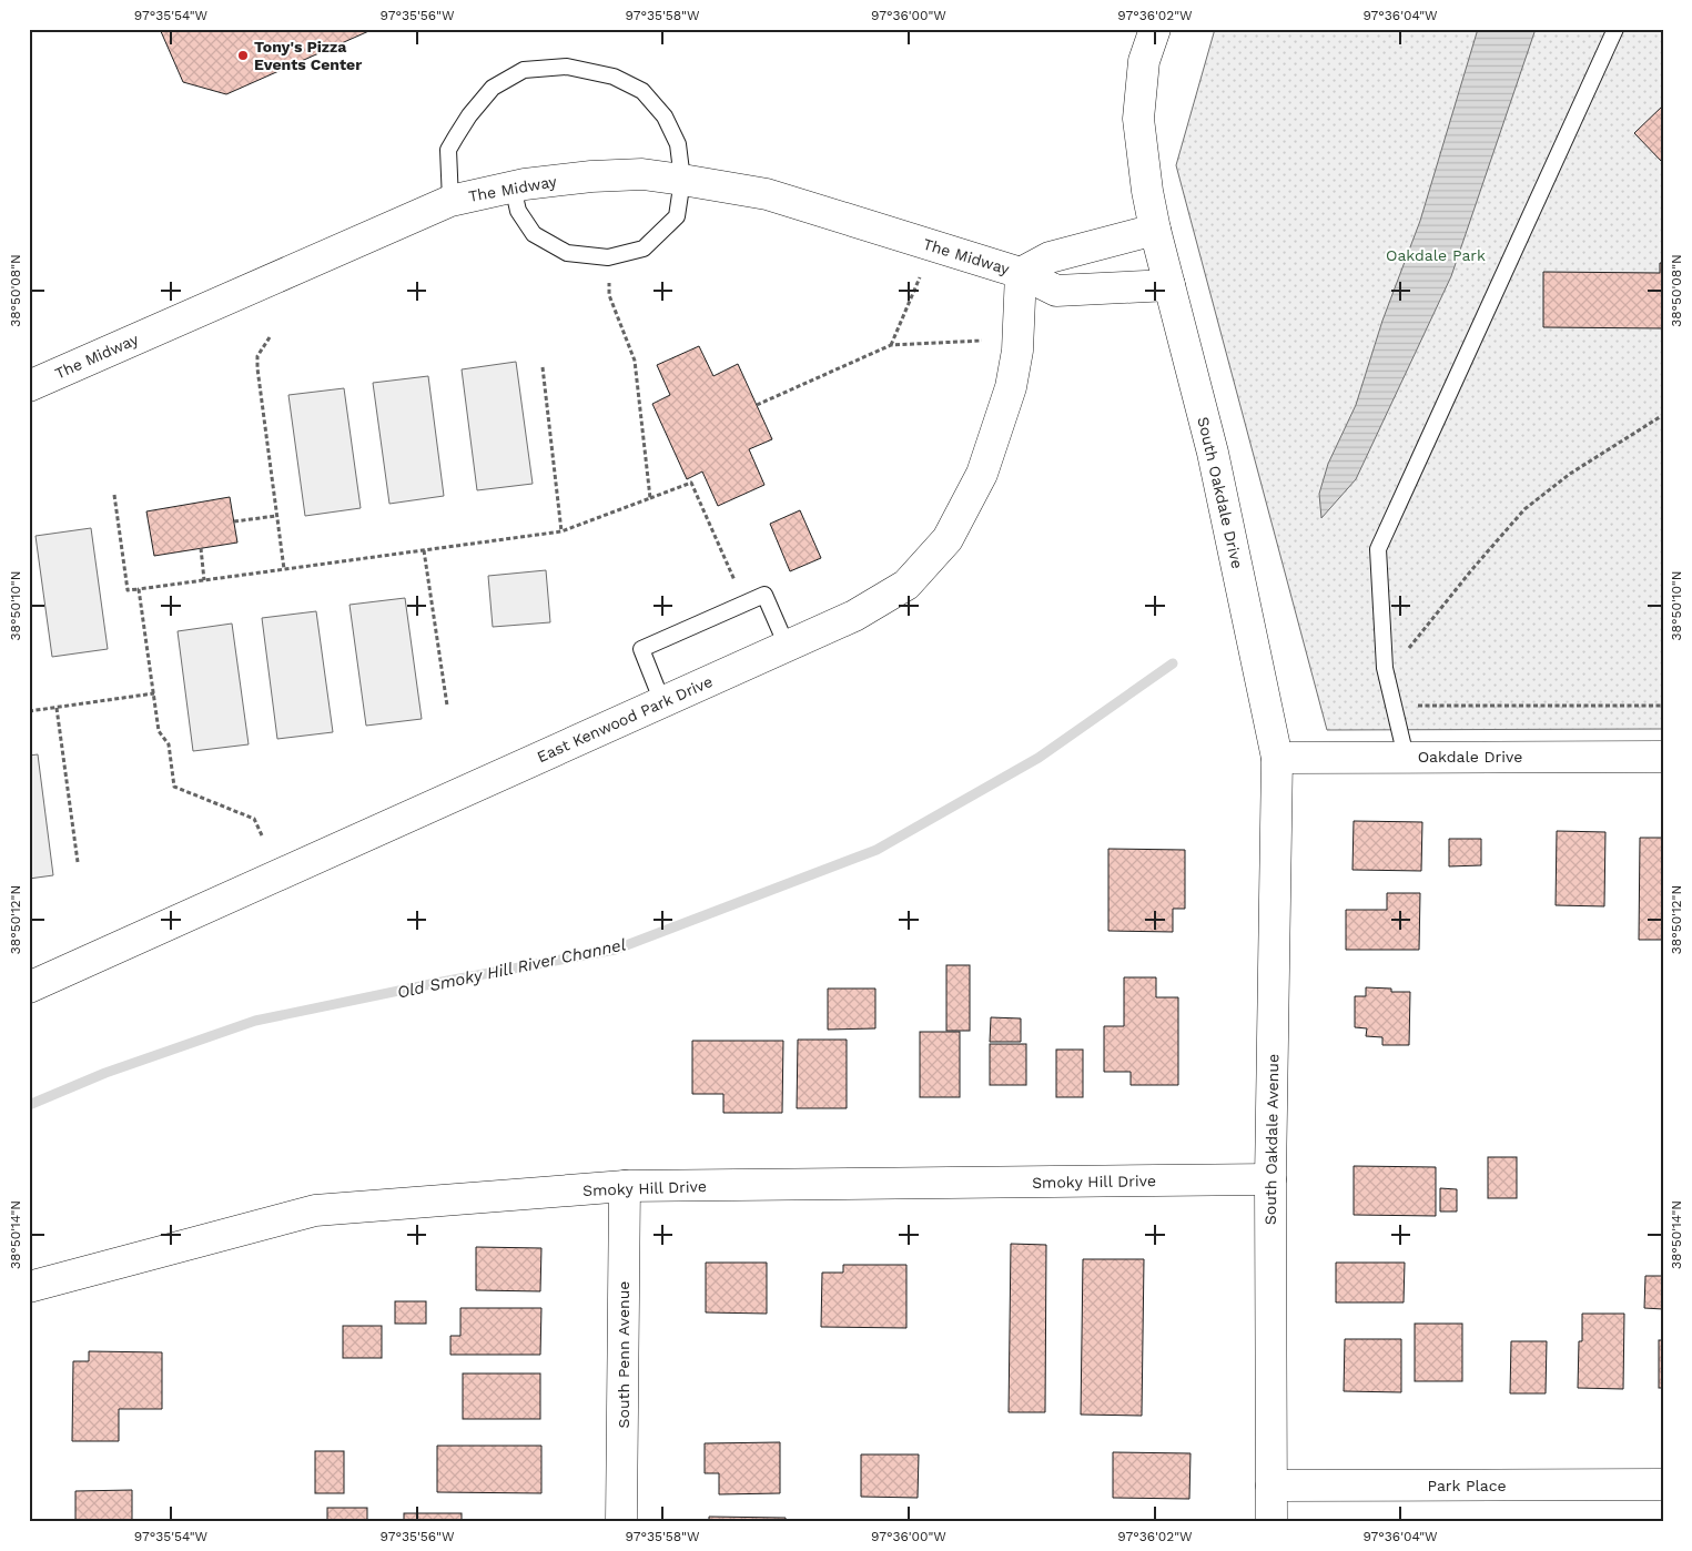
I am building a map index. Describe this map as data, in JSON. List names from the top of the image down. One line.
{"streets":{"street":["The Midway","South Oakdale Drive","East Kenwood Park Drive","Oakdale Drive","South Oakdale Avenue","Smoky Hill Drive","South Penn Avenue","Park Place"]},"crossings":[["The Midway","South Oakdale Drive"],["The Midway","East Kenwood Park Drive"],["South Oakdale Drive","Oakdale Drive"],["South Oakdale Drive","South Oakdale Avenue"],["Oakdale Drive","South Oakdale Avenue"],["South Oakdale Avenue","Smoky Hill Drive"],["South Oakdale Avenue","Park Place"],["Smoky Hill Drive","South Penn Avenue"]],"water":["Old Smoky Hill River Channel"],"parks":["Oakdale Park"],"places":["Tony's Pizza Events Center"],"coordinates":["97°35'54\"W","97°35'56\"W","97°35'58\"W","97°36'00\"W","97°36'02\"W","97°36'04\"W","38°50'08\"N","38°50'10\"N","38°50'12\"N","38°50'14\"N"]}
